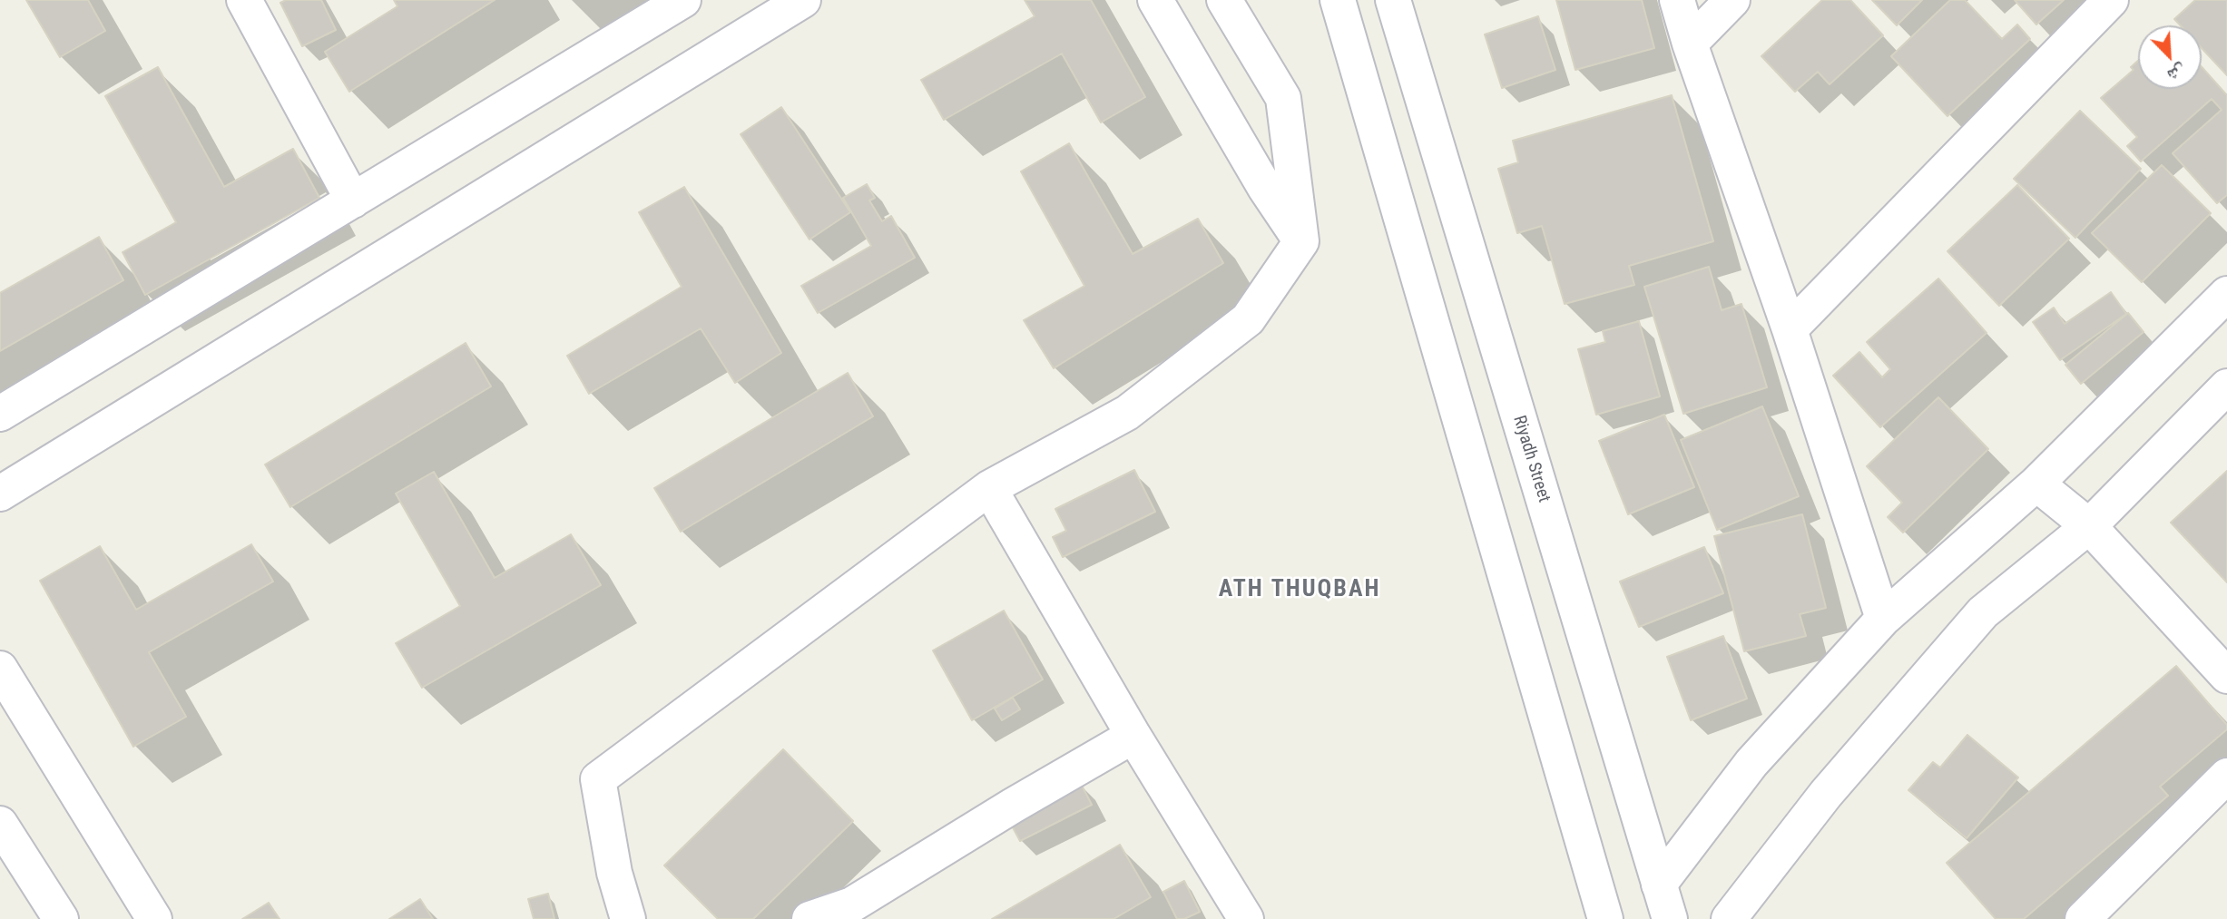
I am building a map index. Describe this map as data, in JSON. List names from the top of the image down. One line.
{"streets":{"street":["Riyadh Street"]},"districts":["ATH THUQBAH"],"north":"bottom right"}
